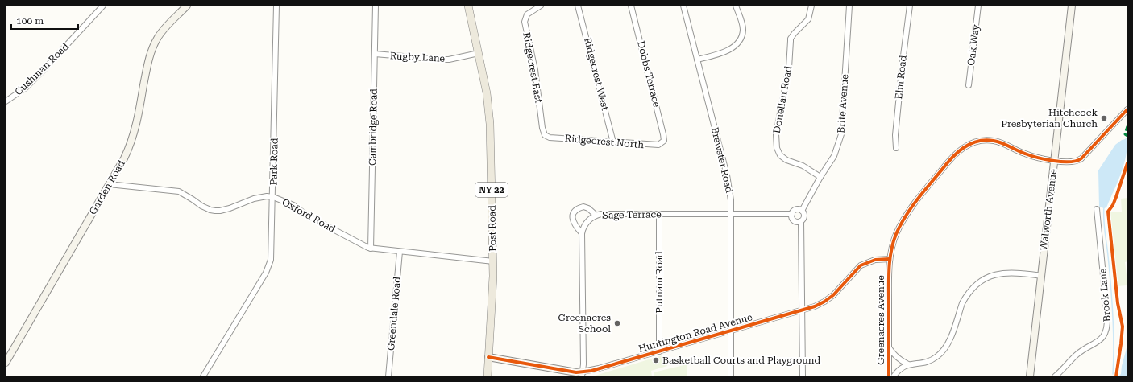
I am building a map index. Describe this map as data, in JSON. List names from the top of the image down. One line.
{"streets":{"main road":["NY 22","Post Road"],"street":["Oak Way","Rugby Lane","Ridgecrest East","Cushman Road","Ridgecrest West","Dobbs Terrace","Elm Road","Donellan Road","Brite Avenue","Cambridge Road","Ridgecrest North","Brewster Road","Park Road","Garden Road","Walworth Avenue","Sage Terrace","Oxford Road","Putnam Road","Brook Lane","Greendale Road","Greenacres Avenue","Huntington Road Avenue"]},"crossings":[["Rugby Lane","Cambridge Road"],["Rugby Lane","Post Road"],["Ridgecrest East","Ridgecrest North"],["Ridgecrest West","Ridgecrest North"],["Dobbs Terrace","Ridgecrest North"],["Donellan Road","Brite Avenue"],["Brite Avenue","Sage Terrace"],["Brite Avenue","Huntington Road Avenue"],["Cambridge Road","Oxford Road"],["Brewster Road","Sage Terrace"],["Brewster Road","Huntington Road Avenue"],["Park Road","Oxford Road"],["Garden Road","Oxford Road"],["Walworth Avenue","Greenacres Avenue"],["Sage Terrace","Putnam Road"],["Sage Terrace","Huntington Road Avenue"],["Oxford Road","Post Road"],["Oxford Road","Greendale Road"],["Post Road","Huntington Road Avenue"],["Putnam Road","Huntington Road Avenue"],["Greenacres Avenue","Huntington Road Avenue"]],"places":["Hitchcock Presbyterian Church","Greenacres School","Basketball Courts and Playground"],"scale_bar":"100 m"}
